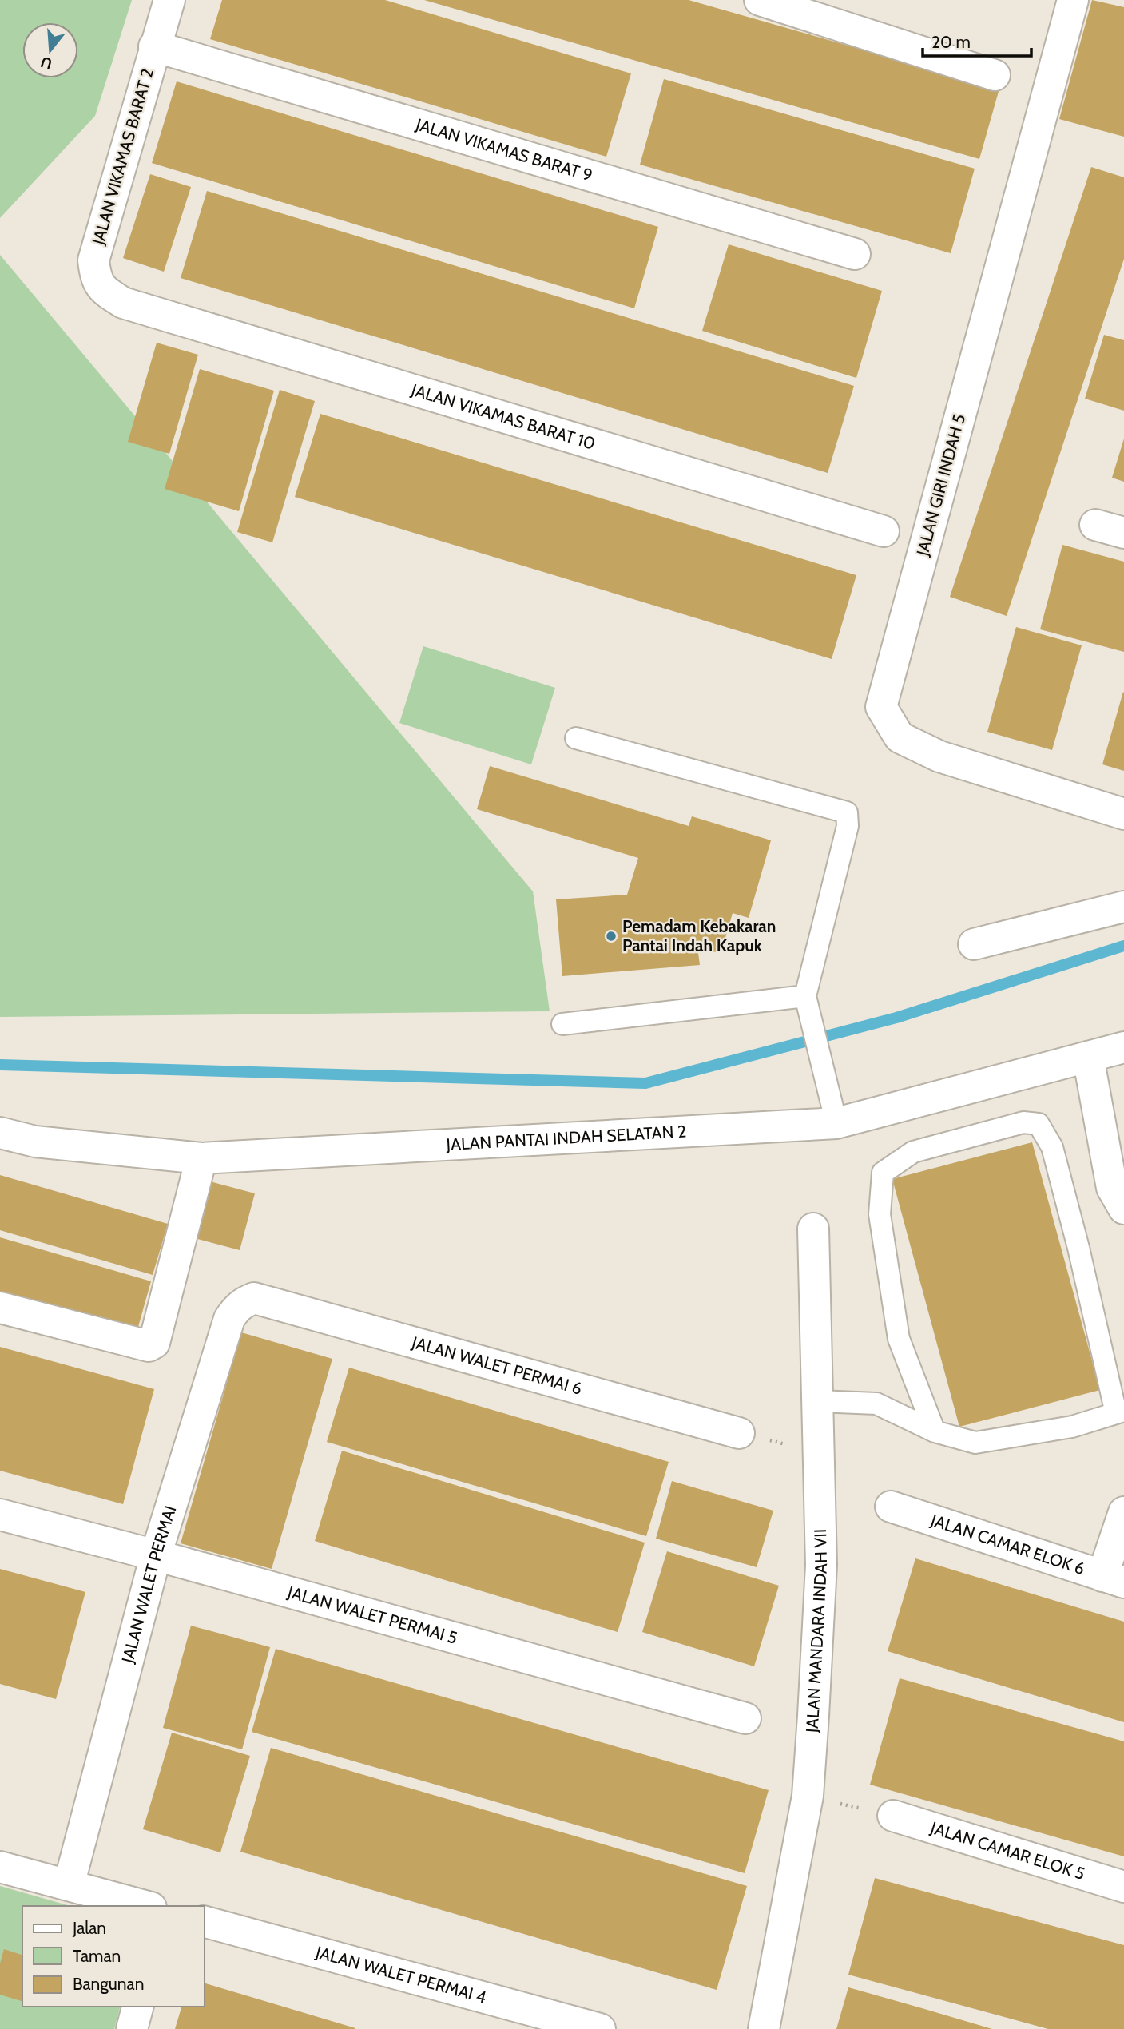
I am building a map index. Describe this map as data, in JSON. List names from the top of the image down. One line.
{"streets":{"street":["JALAN VIKAMAS BARAT 9","JALAN VIKAMAS BARAT 2","JALAN VIKAMAS BARAT 10","JALAN GIRI INDAH 5","JALAN PANTAI INDAH SELATAN 2","JALAN WALET PERMAI 6","JALAN CAMAR ELOK 6","JALAN WALET PERMAI","JALAN WALET PERMAI 5","JALAN MANDARA INDAH VII","JALAN CAMAR ELOK 5","JALAN WALET PERMAI 4"]},"crossings":[["JALAN VIKAMAS BARAT 9","JALAN VIKAMAS BARAT 2"],["JALAN VIKAMAS BARAT 2","JALAN VIKAMAS BARAT 10"],["JALAN WALET PERMAI 6","JALAN WALET PERMAI"],["JALAN WALET PERMAI","JALAN WALET PERMAI 5"]],"places":["Pemadam Kebakaran Pantai Indah Kapuk"],"legend":["Jalan","Taman","Bangunan"],"scale_bar":"20 m","north":"bottom"}
